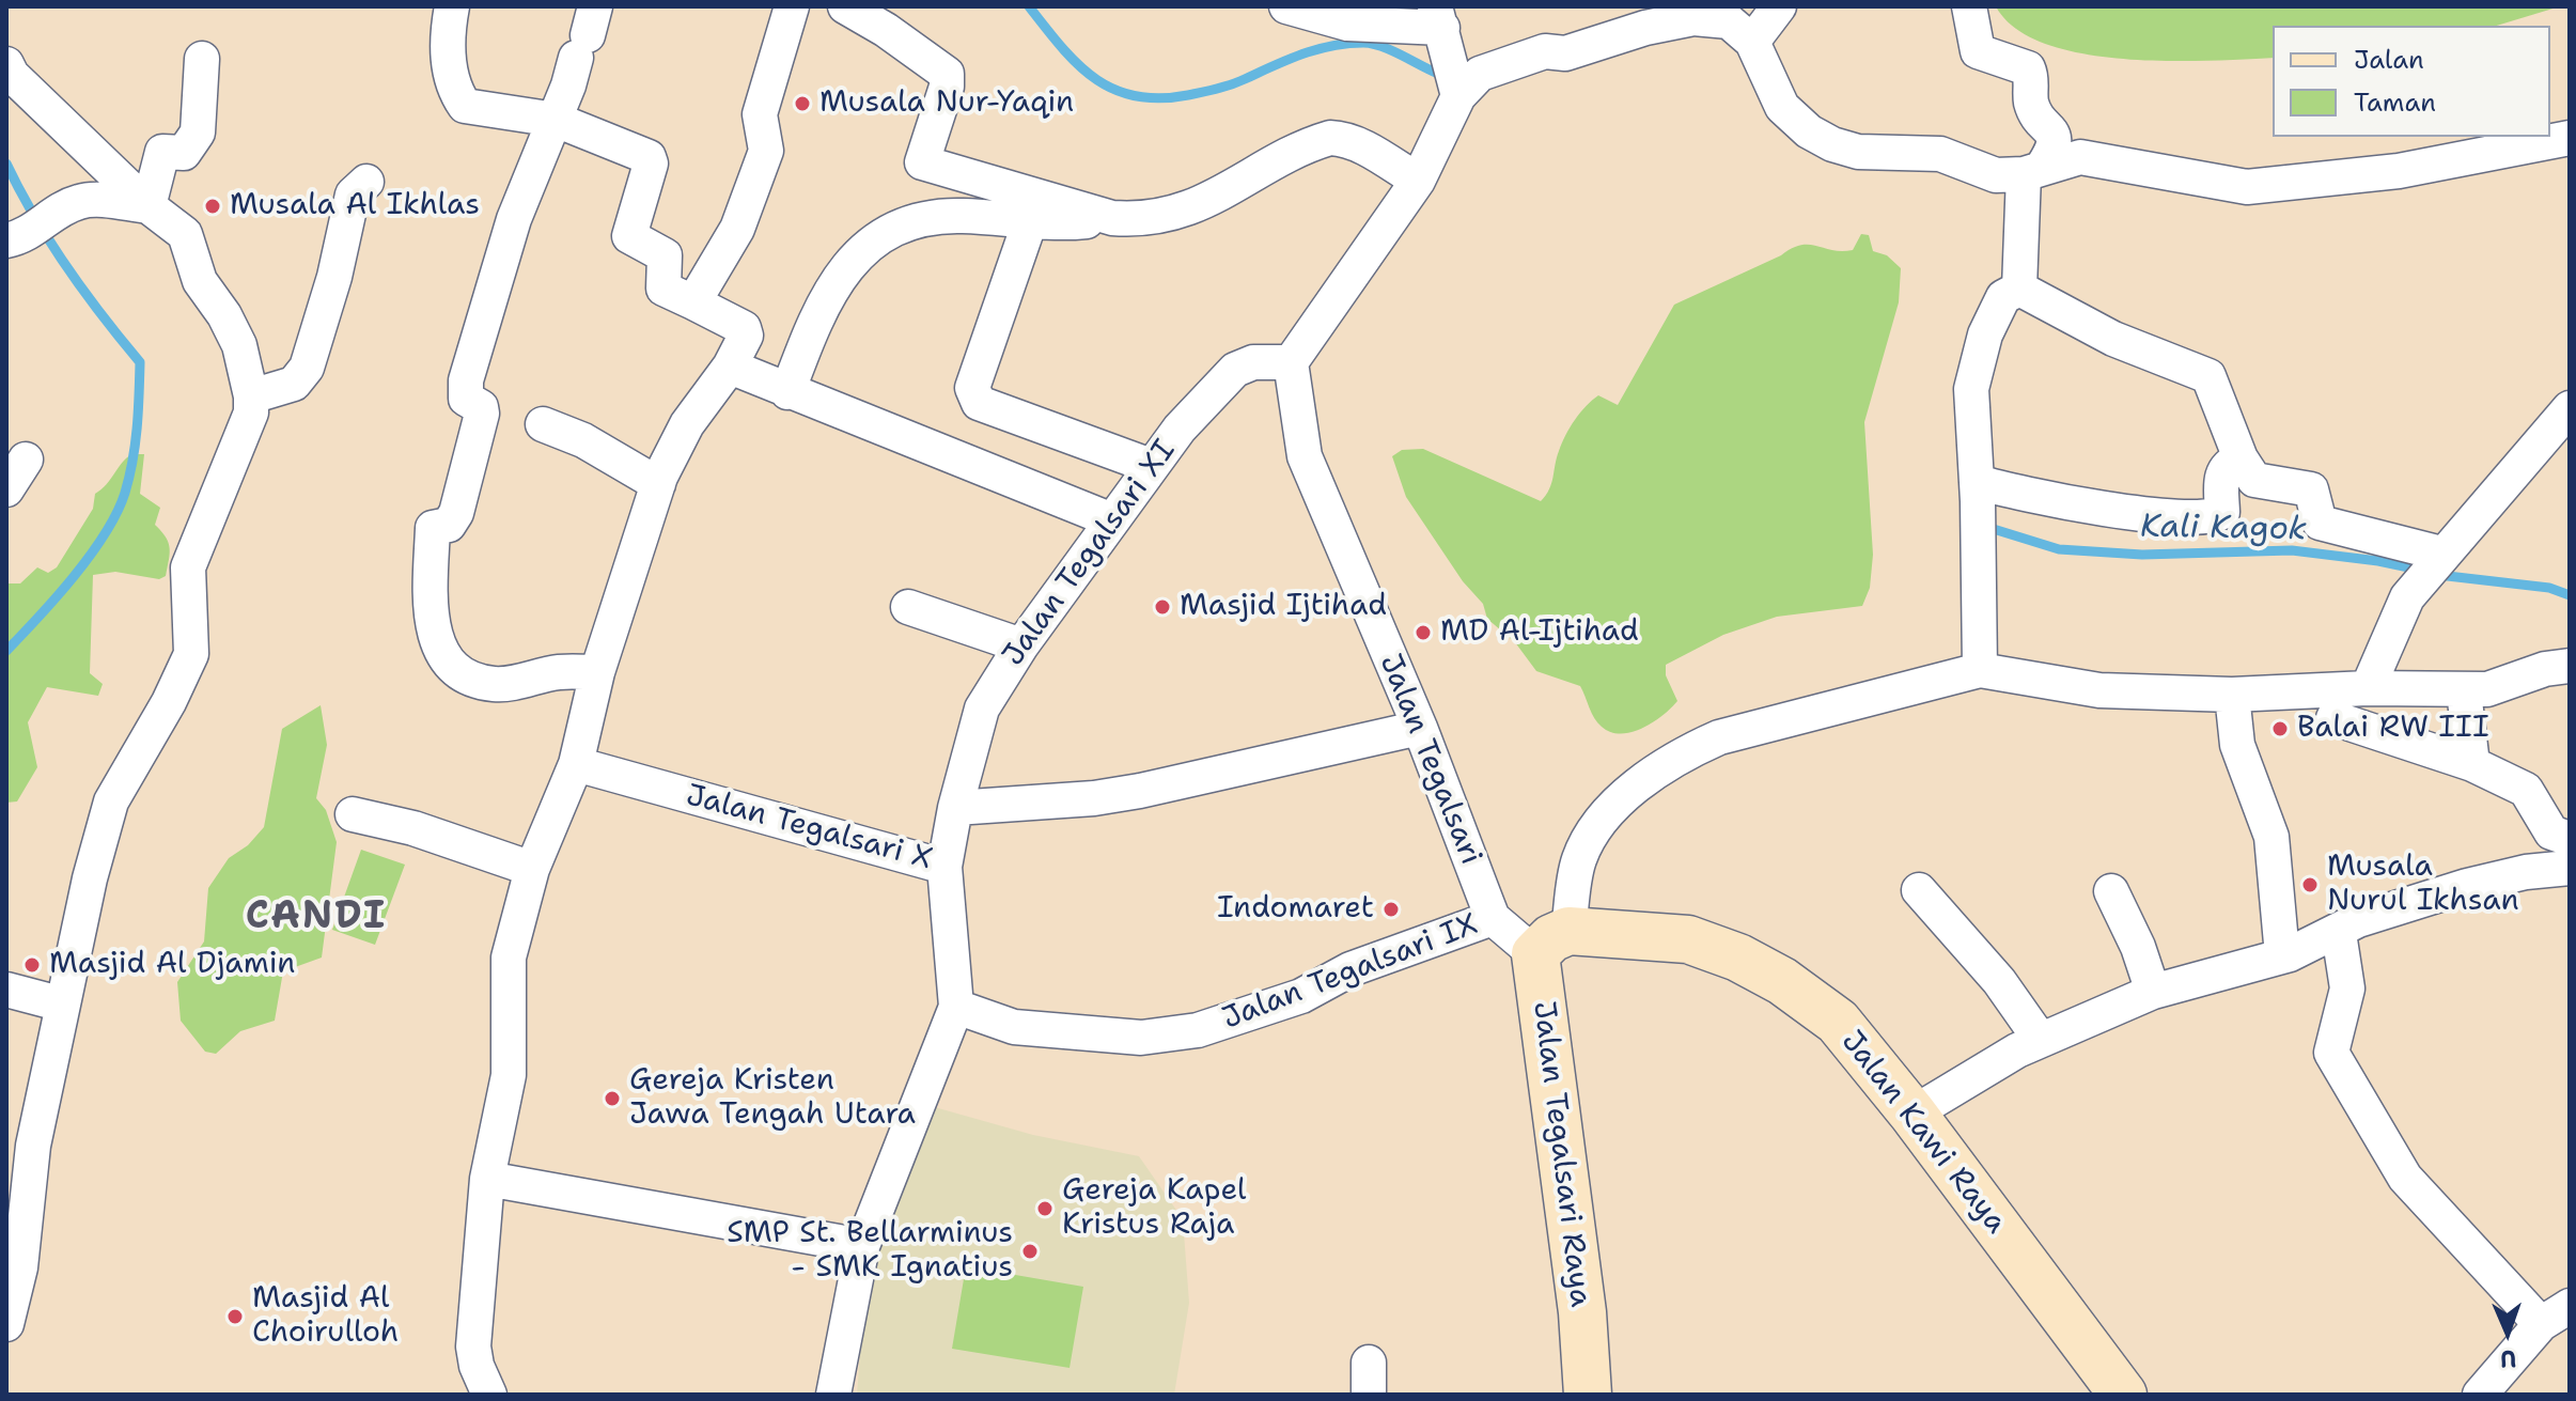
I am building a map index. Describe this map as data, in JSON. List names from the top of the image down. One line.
{"streets":{"main road":["Jalan Kawi Raya","Jalan Tegalsari Raya"],"street":["Jalan Tegalsari XI","Jalan Tegalsari","Jalan Tegalsari X","Jalan Tegalsari IX"]},"crossings":[["Jalan Tegalsari XI","Jalan Tegalsari"],["Jalan Tegalsari XI","Jalan Tegalsari X"],["Jalan Tegalsari","Jalan Tegalsari X"],["Jalan Tegalsari","Jalan Tegalsari IX"],["Jalan Tegalsari","Jalan Kawi Raya"],["Jalan Tegalsari","Jalan Tegalsari Raya"],["Jalan Kawi Raya","Jalan Tegalsari Raya"]],"districts":["CANDI"],"water":["Kali Kagok"],"places":["Musala Nur-Yaqin","Musala Al Ikhlas","Masjid Ijtihad","MD Al-Ijtihad","Balai RW III","Musala Nurul Ikhsan","Indomaret","Masjid Al Djamin","Gereja Kristen Jawa Tengah Utara","Gereja Kapel Kristus Raja","SMP St. Bellarminus - SMK Ignatius","Masjid Al Choirulloh"],"legend":["Jalan","Taman"],"north":"bottom"}
